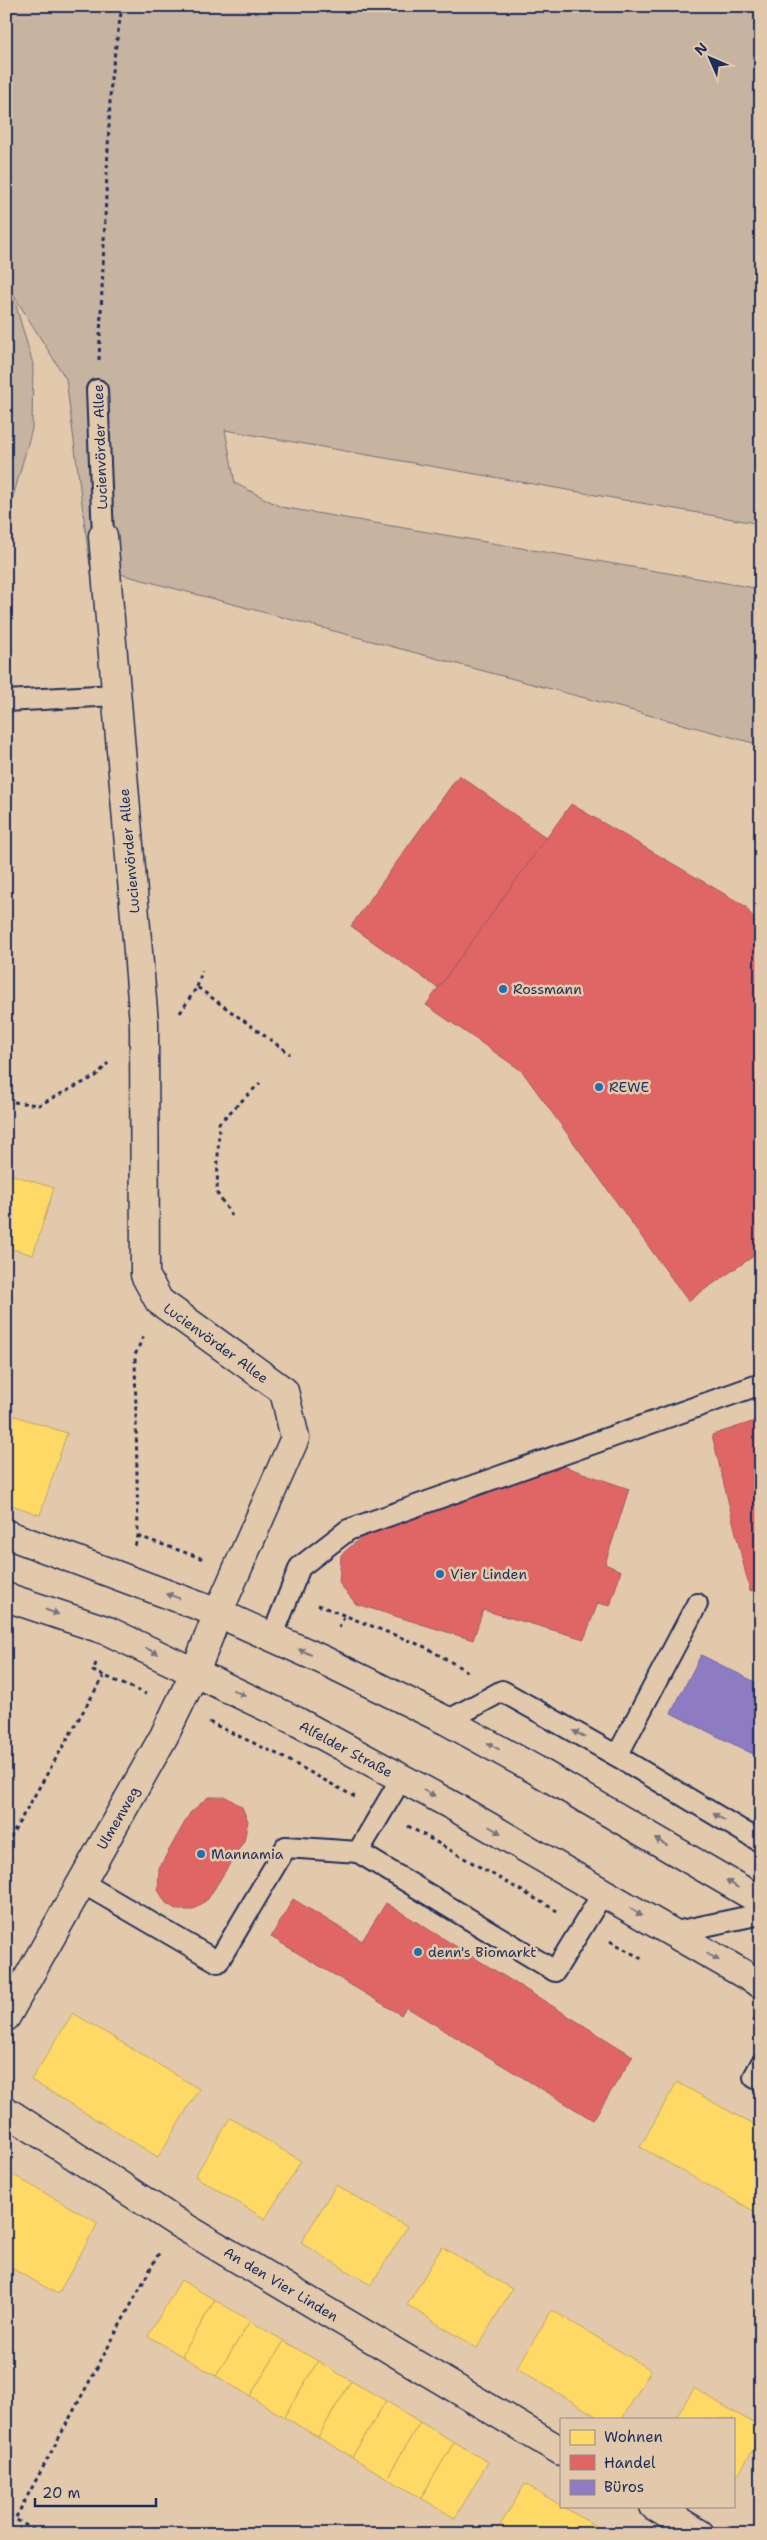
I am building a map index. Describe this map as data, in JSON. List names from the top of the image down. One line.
{"streets":{"street":["Lucienvörder Allee","Alfelder Straße","Ulmenweg","An den Vier Linden"]},"crossings":[["Lucienvörder Allee","Ulmenweg"],["Alfelder Straße","Ulmenweg"]],"places":["Rossmann","REWE","Vier Linden","Mannamia","denn's Biomarkt"],"legend":["Wohnen","Handel","Büros"],"scale_bar":"20 m","north":"top left"}
